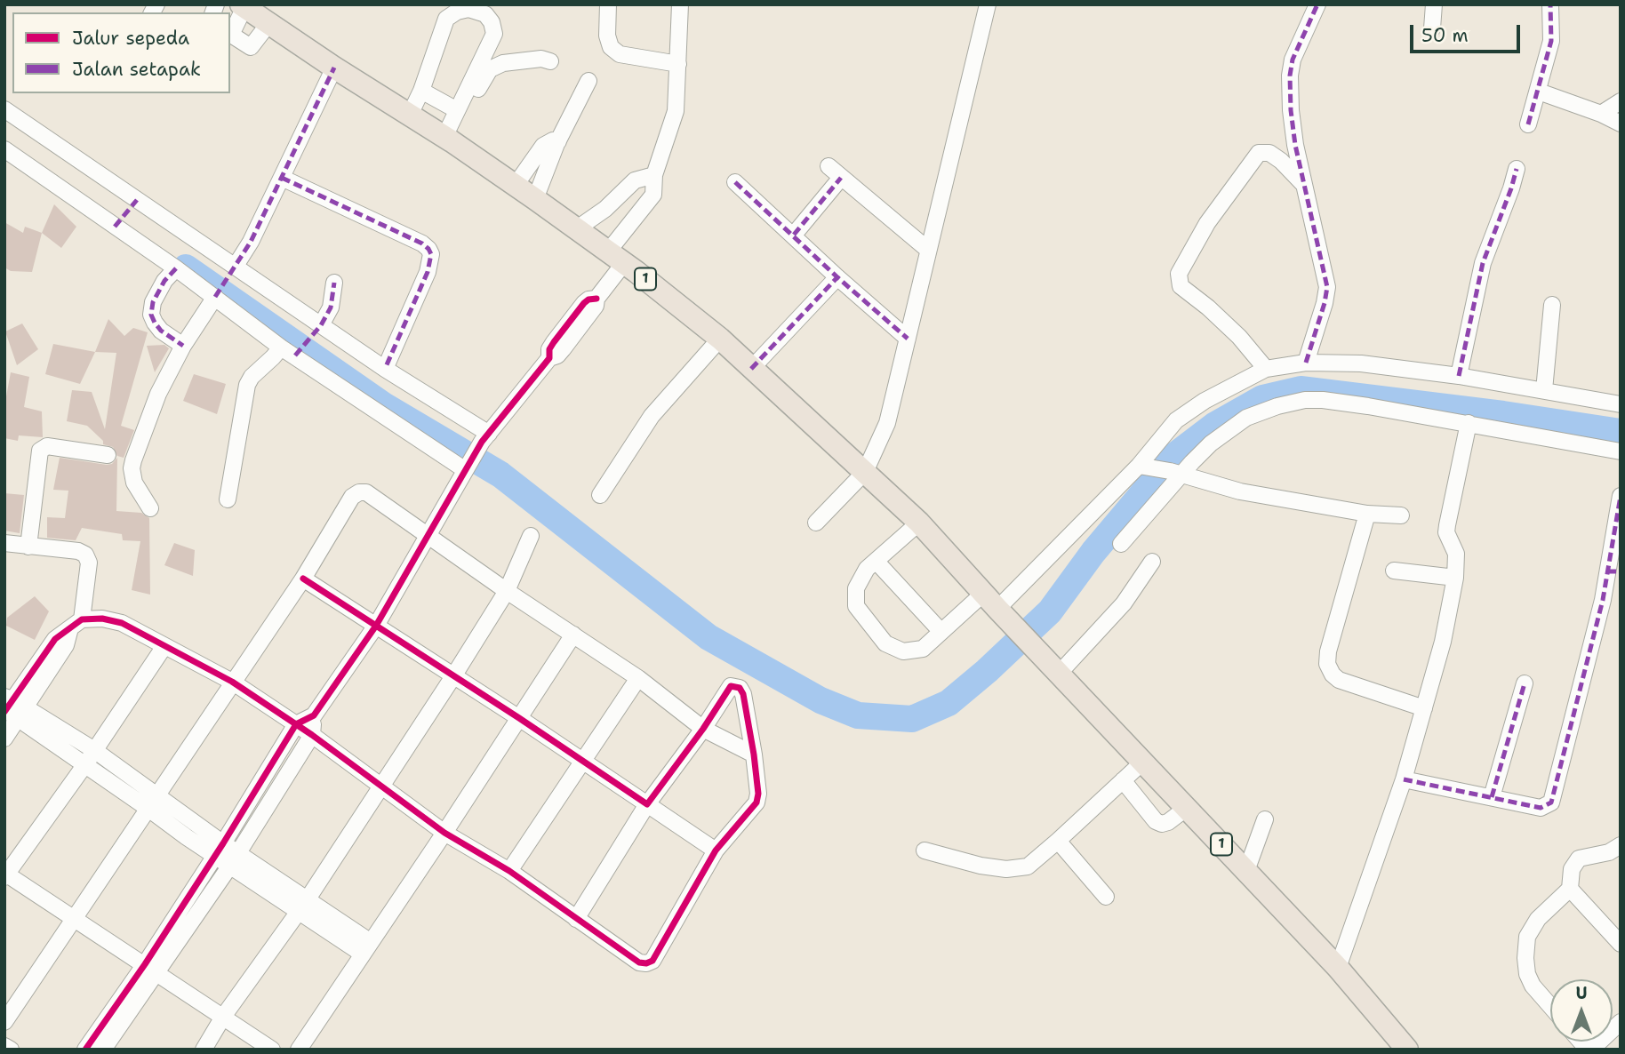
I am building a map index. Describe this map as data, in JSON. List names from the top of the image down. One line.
{"streets":{"highway":["1"]},"legend":["Jalur sepeda","Jalan setapak"],"scale_bar":"50 m","north":"top"}
